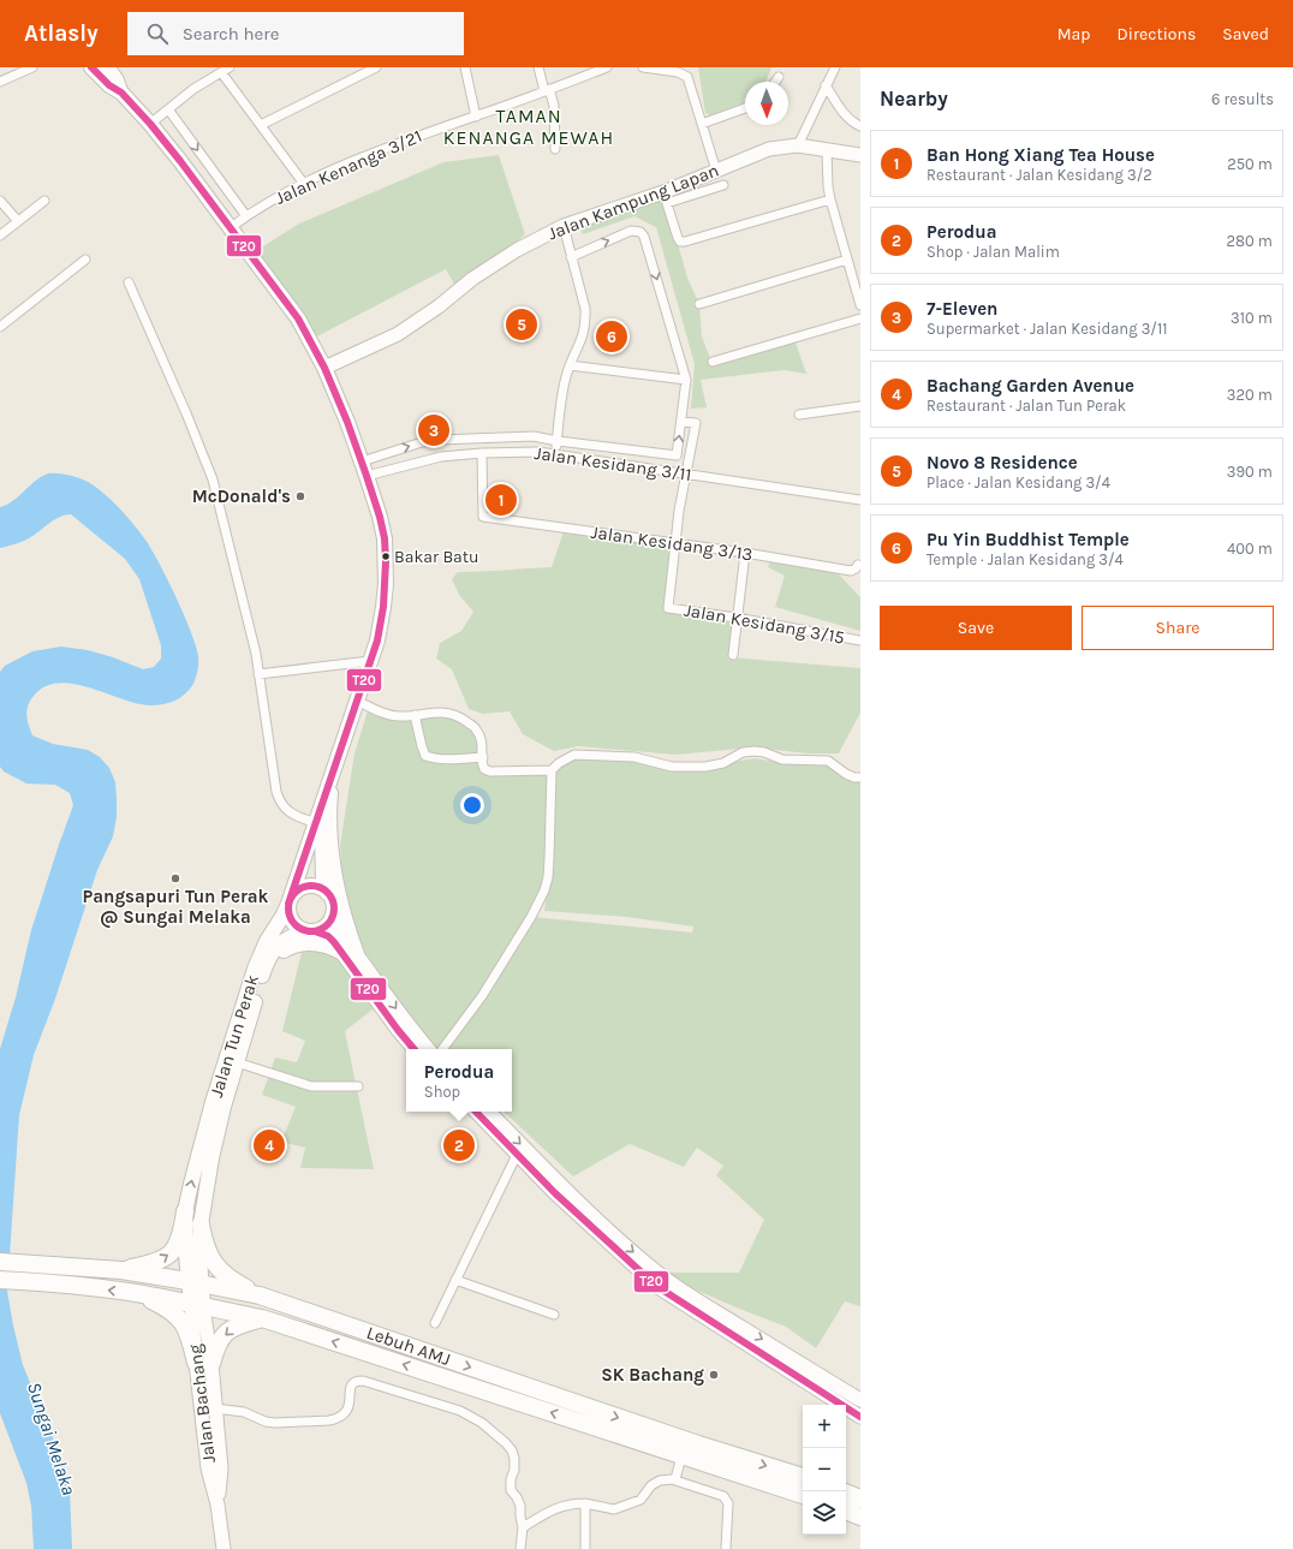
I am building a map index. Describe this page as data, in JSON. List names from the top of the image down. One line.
{"streets":{"highway":["Lebuh AMJ"],"main road":["Jalan Kampung Lapan","Jalan Tun Perak","Jalan Bachang"],"street":["Jalan Kenanga 3/21","Jalan Kesidang 3/11","Jalan Kesidang 3/13","Jalan Kesidang 3/15"]},"crossings":[["Jalan Kenanga 3/21","Jalan Tun Perak"],["Jalan Kampung Lapan","Jalan Tun Perak"],["Jalan Kesidang 3/11","Jalan Kesidang 3/13"],["Jalan Kesidang 3/11","Jalan Tun Perak"],["Jalan Kesidang 3/13","Jalan Kesidang 3/15"],["Jalan Tun Perak","Lebuh AMJ"],["Lebuh AMJ","Jalan Bachang"]],"districts":["TAMAN KENANGA MEWAH"],"water":["Sungai Melaka"],"places":["McDonald's","Bakar Batu","Pangsapuri Tun Perak @ Sungai Melaka","SK Bachang"],"lines":["transit line T20"],"north":"bottom","page":{"header":"Atlasly","search":"Search here","nav":["Map","Directions","Saved"],"heading":["Nearby","6 results"],"list":[{"mark":"1","name":"Ban Hong Xiang Tea House","note":"Restaurant · Jalan Kesidang 3/2","value":"250 m"},{"mark":"2","name":"Perodua","note":"Shop · Jalan Malim","value":"280 m"},{"mark":"3","name":"7-Eleven","note":"Supermarket · Jalan Kesidang 3/11","value":"310 m"},{"mark":"4","name":"Bachang Garden Avenue","note":"Restaurant · Jalan Tun Perak","value":"320 m"},{"mark":"5","name":"Novo 8 Residence","note":"Place · Jalan Kesidang 3/4","value":"390 m"},{"mark":"6","name":"Pu Yin Buddhist Temple","note":"Temple · Jalan Kesidang 3/4","value":"400 m"}],"pins":["5","6","3","1","2","4"],"buttons":["Save","Share"],"popup":["Perodua","Shop"],"map_buttons":["+","−"]}}
